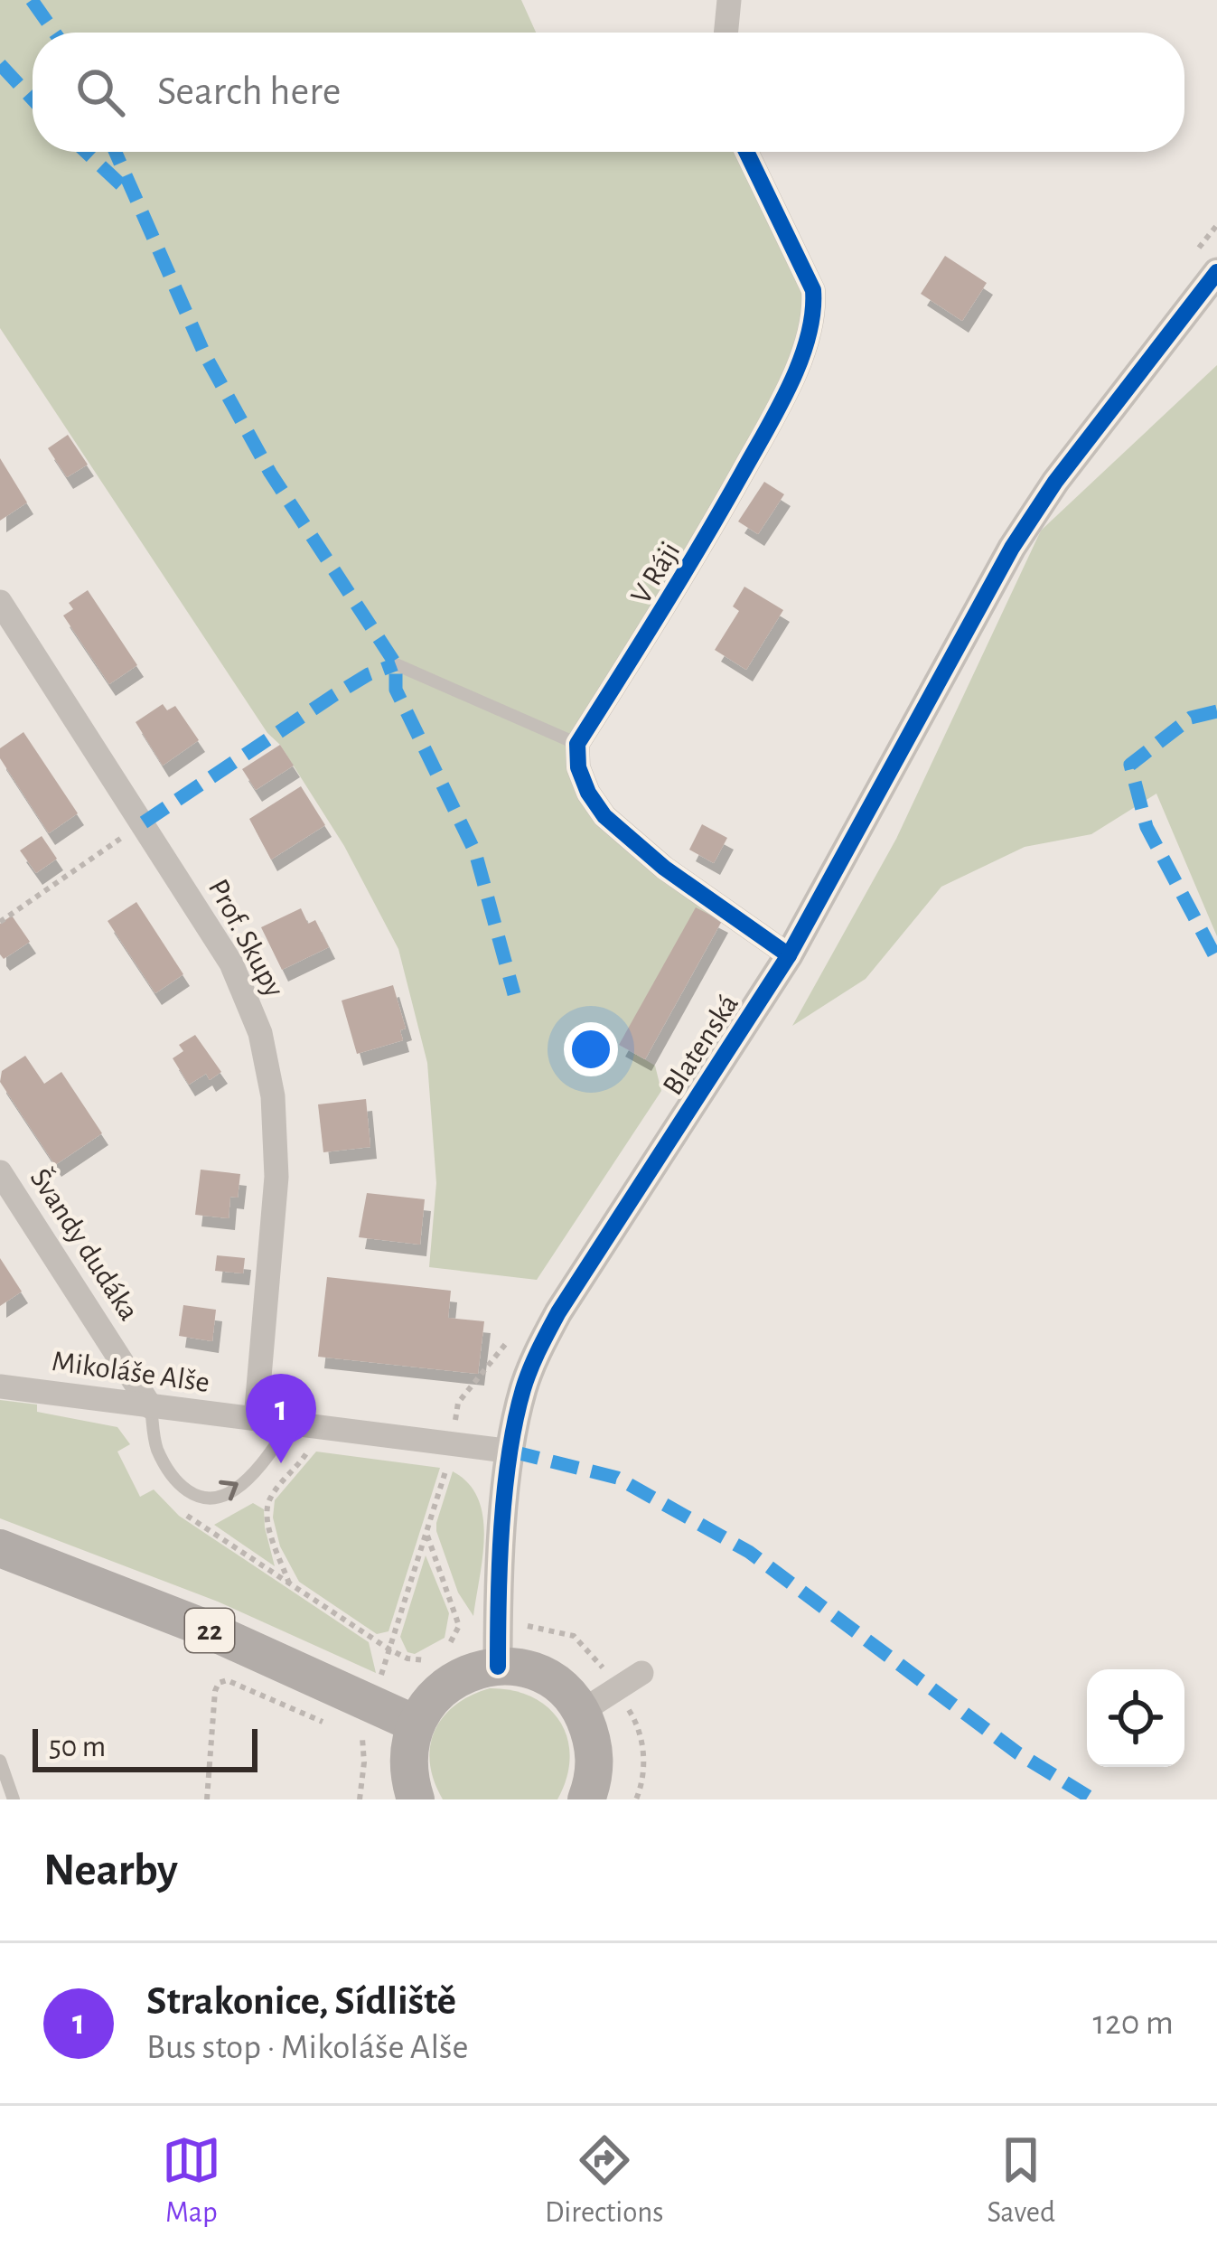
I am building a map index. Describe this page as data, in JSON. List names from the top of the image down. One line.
{"streets":{"main road":["22"],"street":["V Ráji","Prof. Skupy","Blatenská","Švandy dudáka","Mikoláše Alše"]},"crossings":[["Prof. Skupy","Mikoláše Alše"],["Blatenská","Mikoláše Alše"],["Švandy dudáka","Mikoláše Alše"]],"scale_bar":"50 m","page":{"search":"Search here","pins":"1","scale":"50 m","heading":"Nearby","list":[{"mark":"1","name":"Strakonice, Sídliště","note":"Bus stop · Mikoláše Alše","value":"120 m"}],"nav":["Map","Directions","Saved"]}}
